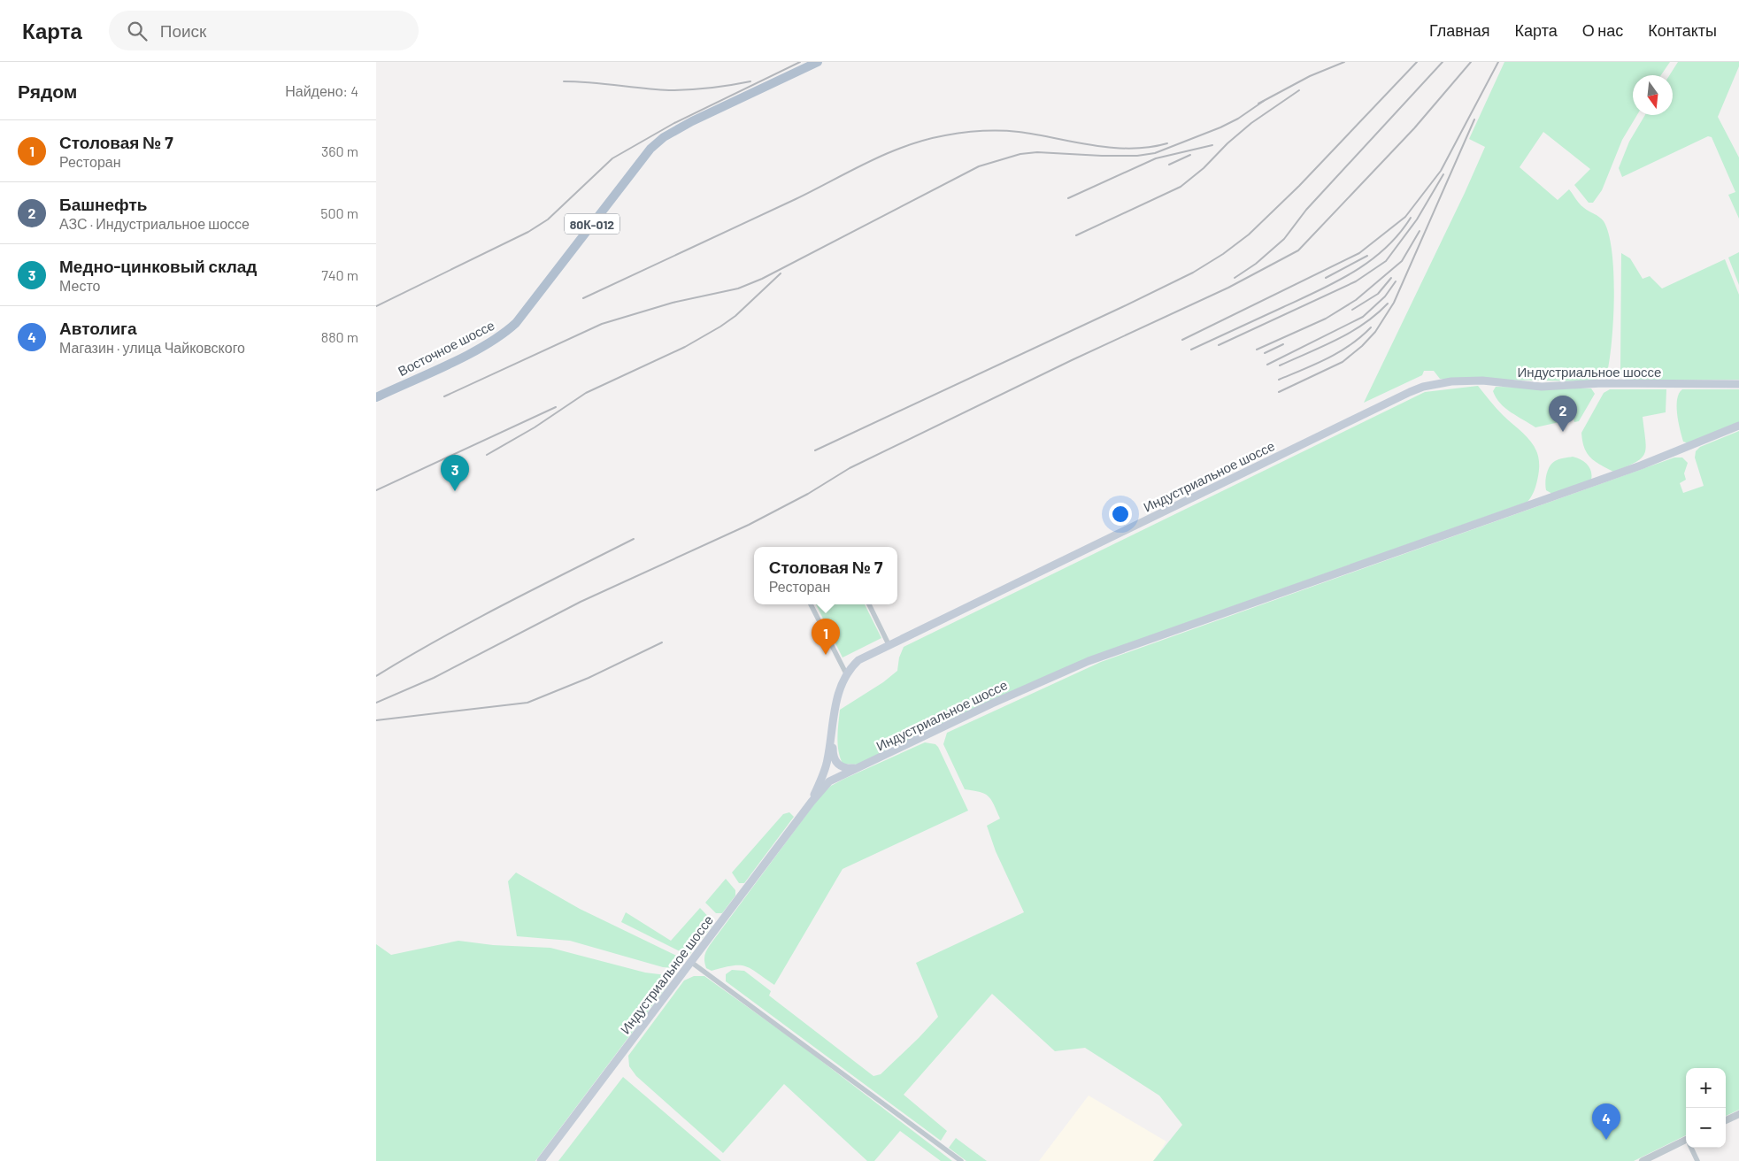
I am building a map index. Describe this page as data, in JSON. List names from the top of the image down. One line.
{"streets":{"main road":["80К-012","Восточное шоссе","Индустриальное шоссе"]},"north":"bottom","page":{"header":"Карта","search":"Поиск","nav":["Главная","Карта","О нас","Контакты"],"heading":["Рядом","Найдено: 4"],"list":[{"mark":"1","name":"Столовая № 7","note":"Ресторан","value":"360 m"},{"mark":"2","name":"Башнефть","note":"АЗС · Индустриальное шоссе","value":"500 m"},{"mark":"3","name":"Медно-цинковый склад","note":"Место","value":"740 m"},{"mark":"4","name":"Автолига","note":"Магазин · улица Чайковского","value":"880 m"}],"pins":["2","3","1","4"],"popup":["Столовая № 7","Ресторан"],"map_buttons":["+","−"]}}
